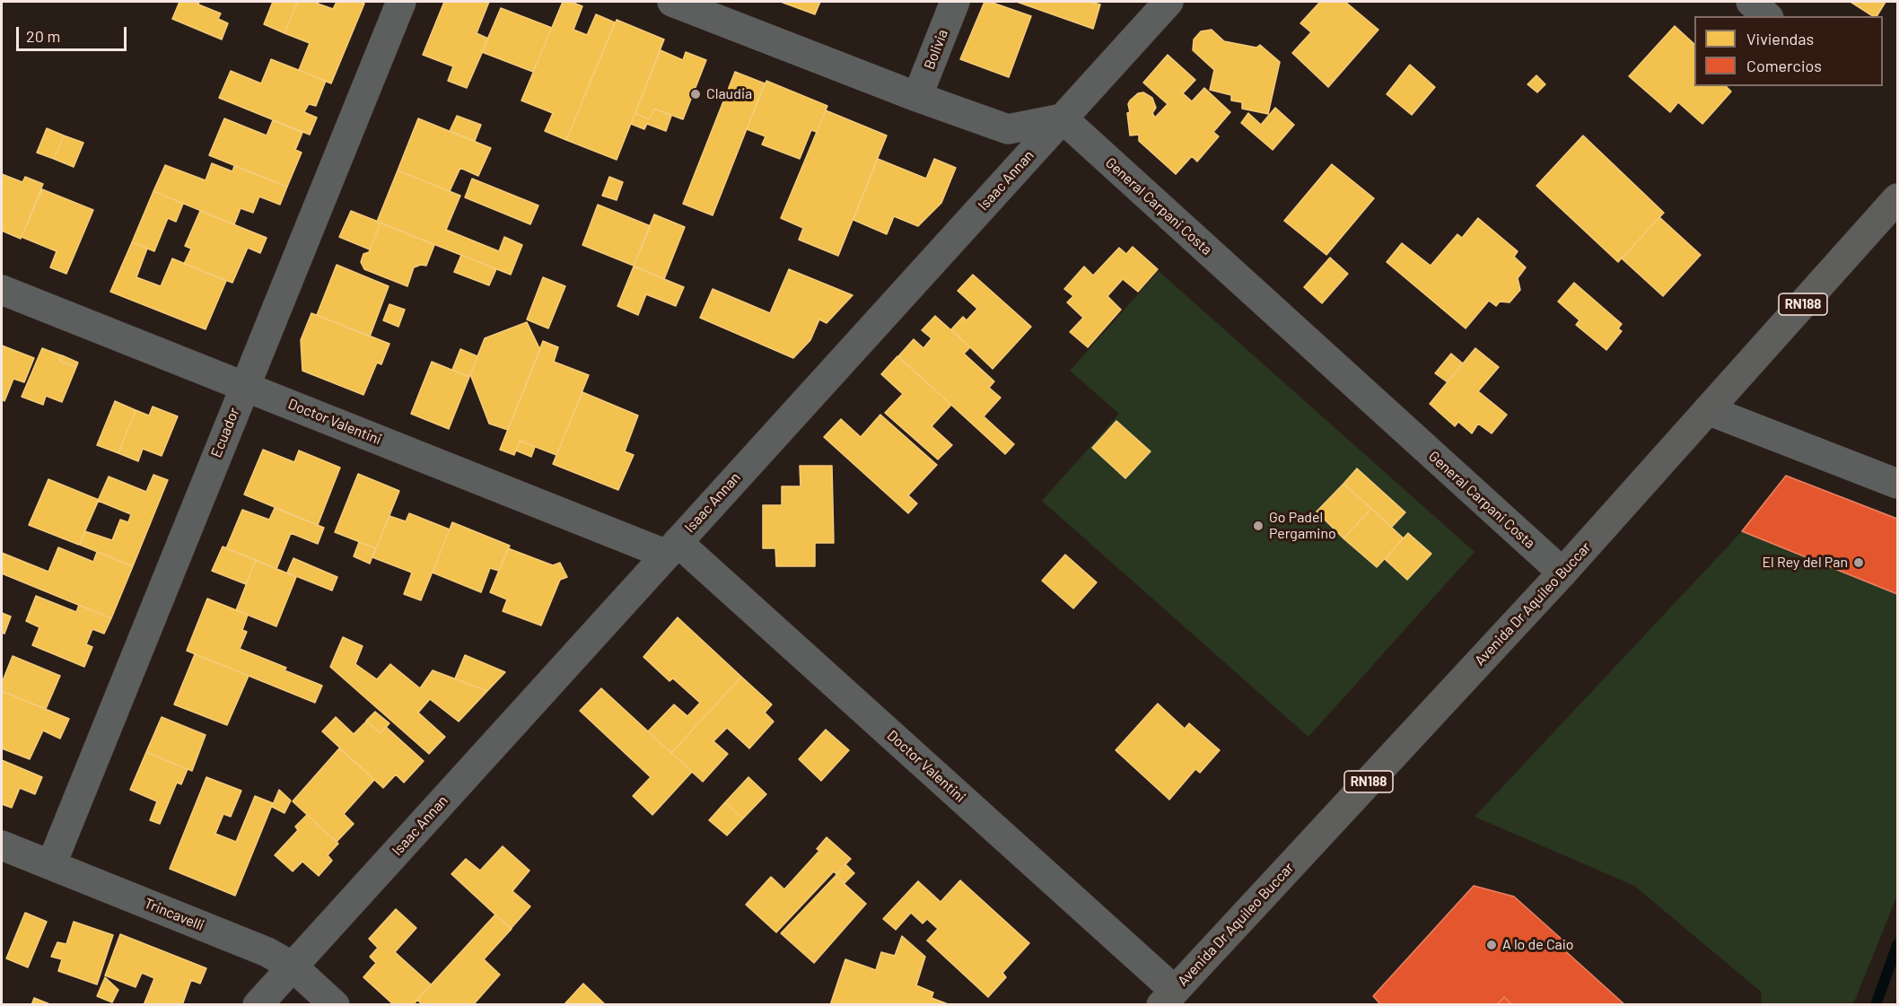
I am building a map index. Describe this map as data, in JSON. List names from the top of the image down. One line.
{"streets":{"highway":["RN188","Avenida Dr Aquileo Buccar"],"street":["Bolivia","Isaac Annan","General Carpani Costa","Doctor Valentini","Ecuador","Trincavelli"]},"crossings":[["Isaac Annan","General Carpani Costa"],["Isaac Annan","Doctor Valentini"],["Isaac Annan","Trincavelli"],["General Carpani Costa","Avenida Dr Aquileo Buccar"],["Doctor Valentini","Ecuador"],["Doctor Valentini","Avenida Dr Aquileo Buccar"],["Ecuador","Trincavelli"]],"places":["Claudia","Go Padel Pergamino","El Rey del Pan","A lo de Caio"],"legend":["Viviendas","Comercios"],"scale_bar":"20 m"}
